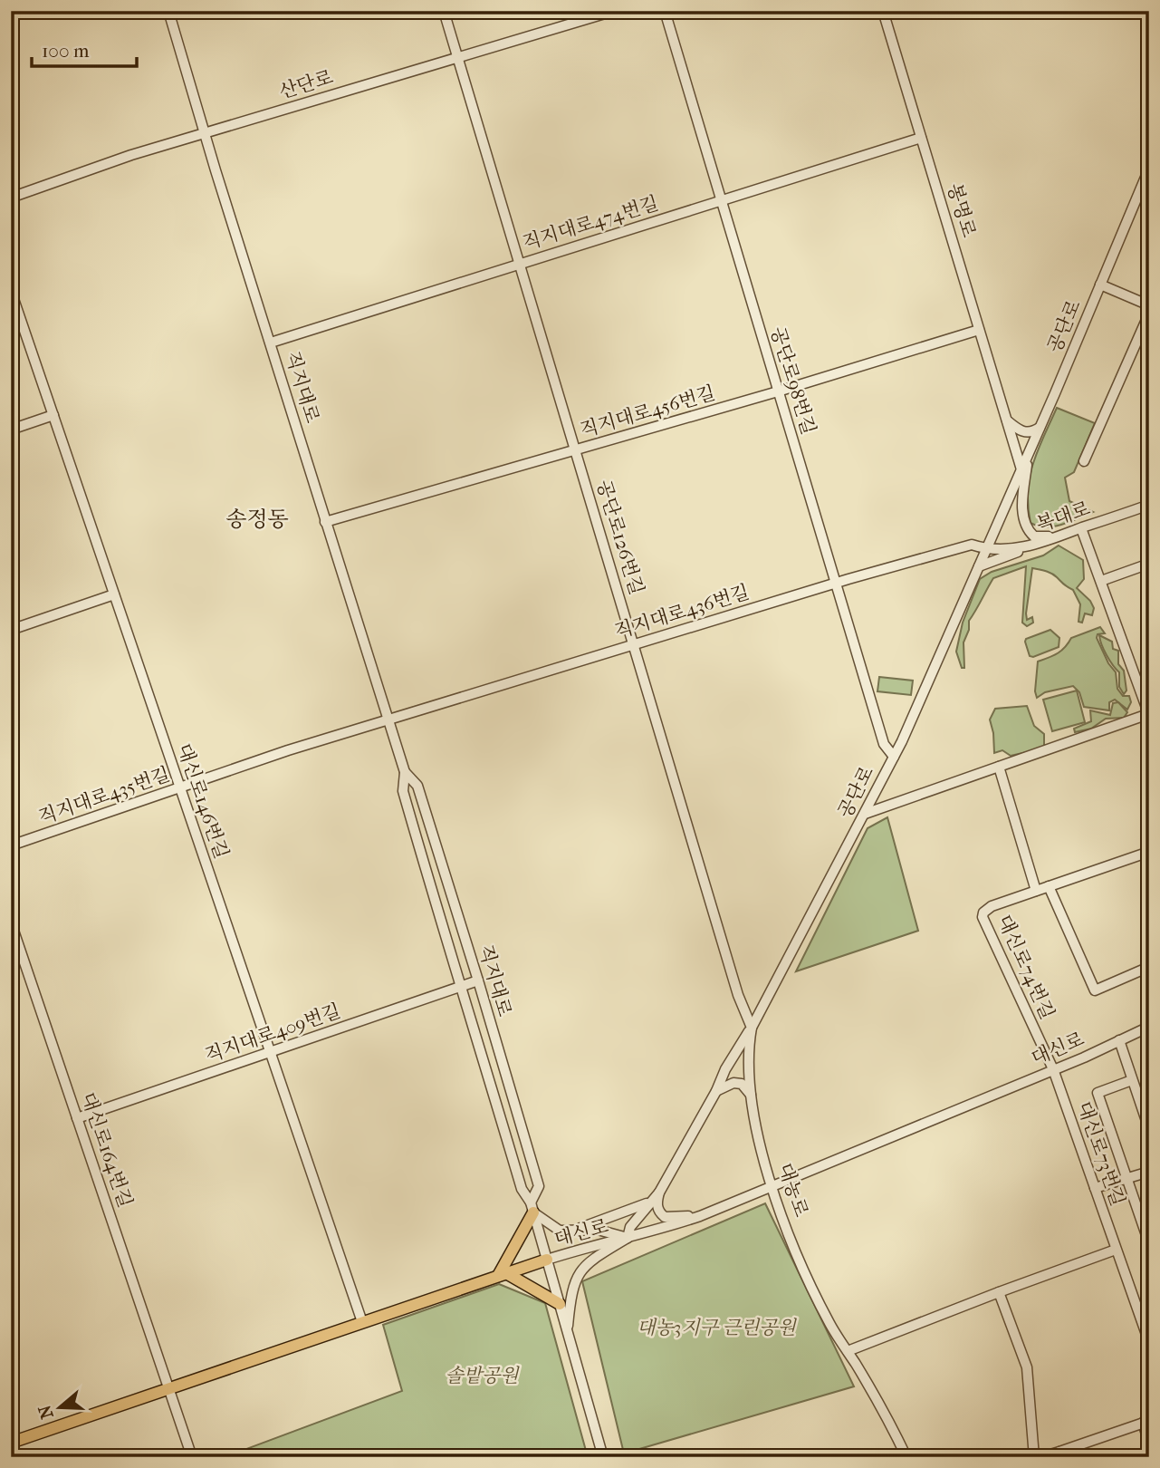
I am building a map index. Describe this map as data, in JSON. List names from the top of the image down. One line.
{"streets":{"main road":["대신로"],"street":["산단로","봉명로","직지대로474번길","공단로","공단로98번길","직지대로","직지대로456번길","복대로","공단로126번길","직지대로436번길","직지대로435번길","대신로146번길","대신로74번길","직지대로409번길","대신로164번길","대신로73번길","대농로"]},"crossings":[["산단로","직지대로"],["산단로","공단로126번길"],["봉명로","직지대로474번길"],["봉명로","공단로"],["봉명로","직지대로456번길"],["직지대로474번길","공단로98번길"],["직지대로474번길","직지대로"],["직지대로474번길","공단로126번길"],["공단로","공단로98번길"],["공단로","복대로"],["공단로","공단로126번길"],["공단로","직지대로436번길"],["공단로","대신로"],["공단로","대농로"],["공단로98번길","직지대로456번길"],["공단로98번길","직지대로436번길"],["직지대로","직지대로456번길"],["직지대로","직지대로436번길"],["직지대로","직지대로435번길"],["직지대로","직지대로409번길"],["직지대로","대신로"],["직지대로456번길","공단로126번길"],["복대로","직지대로436번길"],["공단로126번길","직지대로436번길"],["공단로126번길","대농로"],["직지대로436번길","직지대로435번길"],["직지대로435번길","대신로146번길"],["대신로146번길","직지대로409번길"],["대신로146번길","대신로"],["대신로74번길","대신로"],["대신로74번길","대신로73번길"],["직지대로409번길","대신로164번길"],["대신로","대신로164번길"],["대신로","대신로73번길"],["대신로","대농로"]],"districts":["송정동"],"parks":["대농3지구 근린공원","솔밭공원"],"scale_bar":"100 m","north":"left"}
